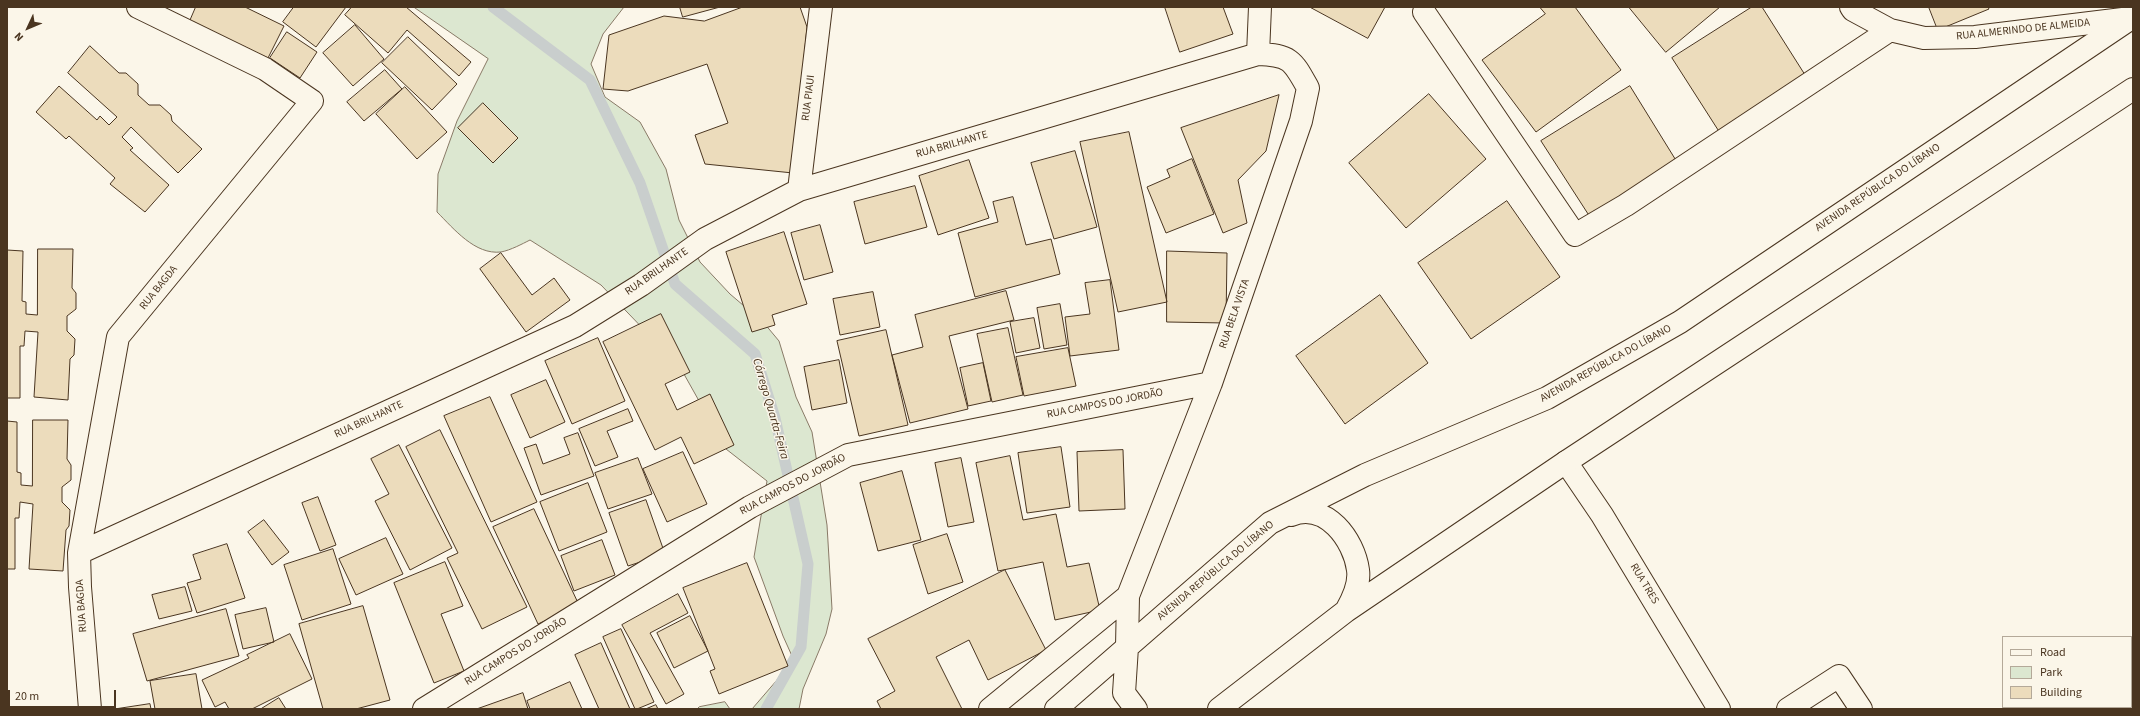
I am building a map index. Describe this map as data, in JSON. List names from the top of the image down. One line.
{"streets":{"street":["RUA ALMERINDO DE ALMEIDA","RUA PIAUI","RUA BRILHANTE","AVENIDA REPÚBLICA DO LÍBANO","RUA BAGDA","RUA BELA VISTA","RUA CAMPOS DO JORDÃO","RUA TRES"]},"crossings":[["RUA ALMERINDO DE ALMEIDA","AVENIDA REPÚBLICA DO LÍBANO"],["RUA PIAUI","RUA BRILHANTE"],["RUA BRILHANTE","RUA BAGDA"],["RUA BRILHANTE","RUA BELA VISTA"],["AVENIDA REPÚBLICA DO LÍBANO","RUA BELA VISTA"],["RUA BELA VISTA","RUA CAMPOS DO JORDÃO"]],"water":["Córrego Quarta-Feira"],"legend":["Road","Park","Building"],"scale_bar":"20 m","north":"bottom left"}
